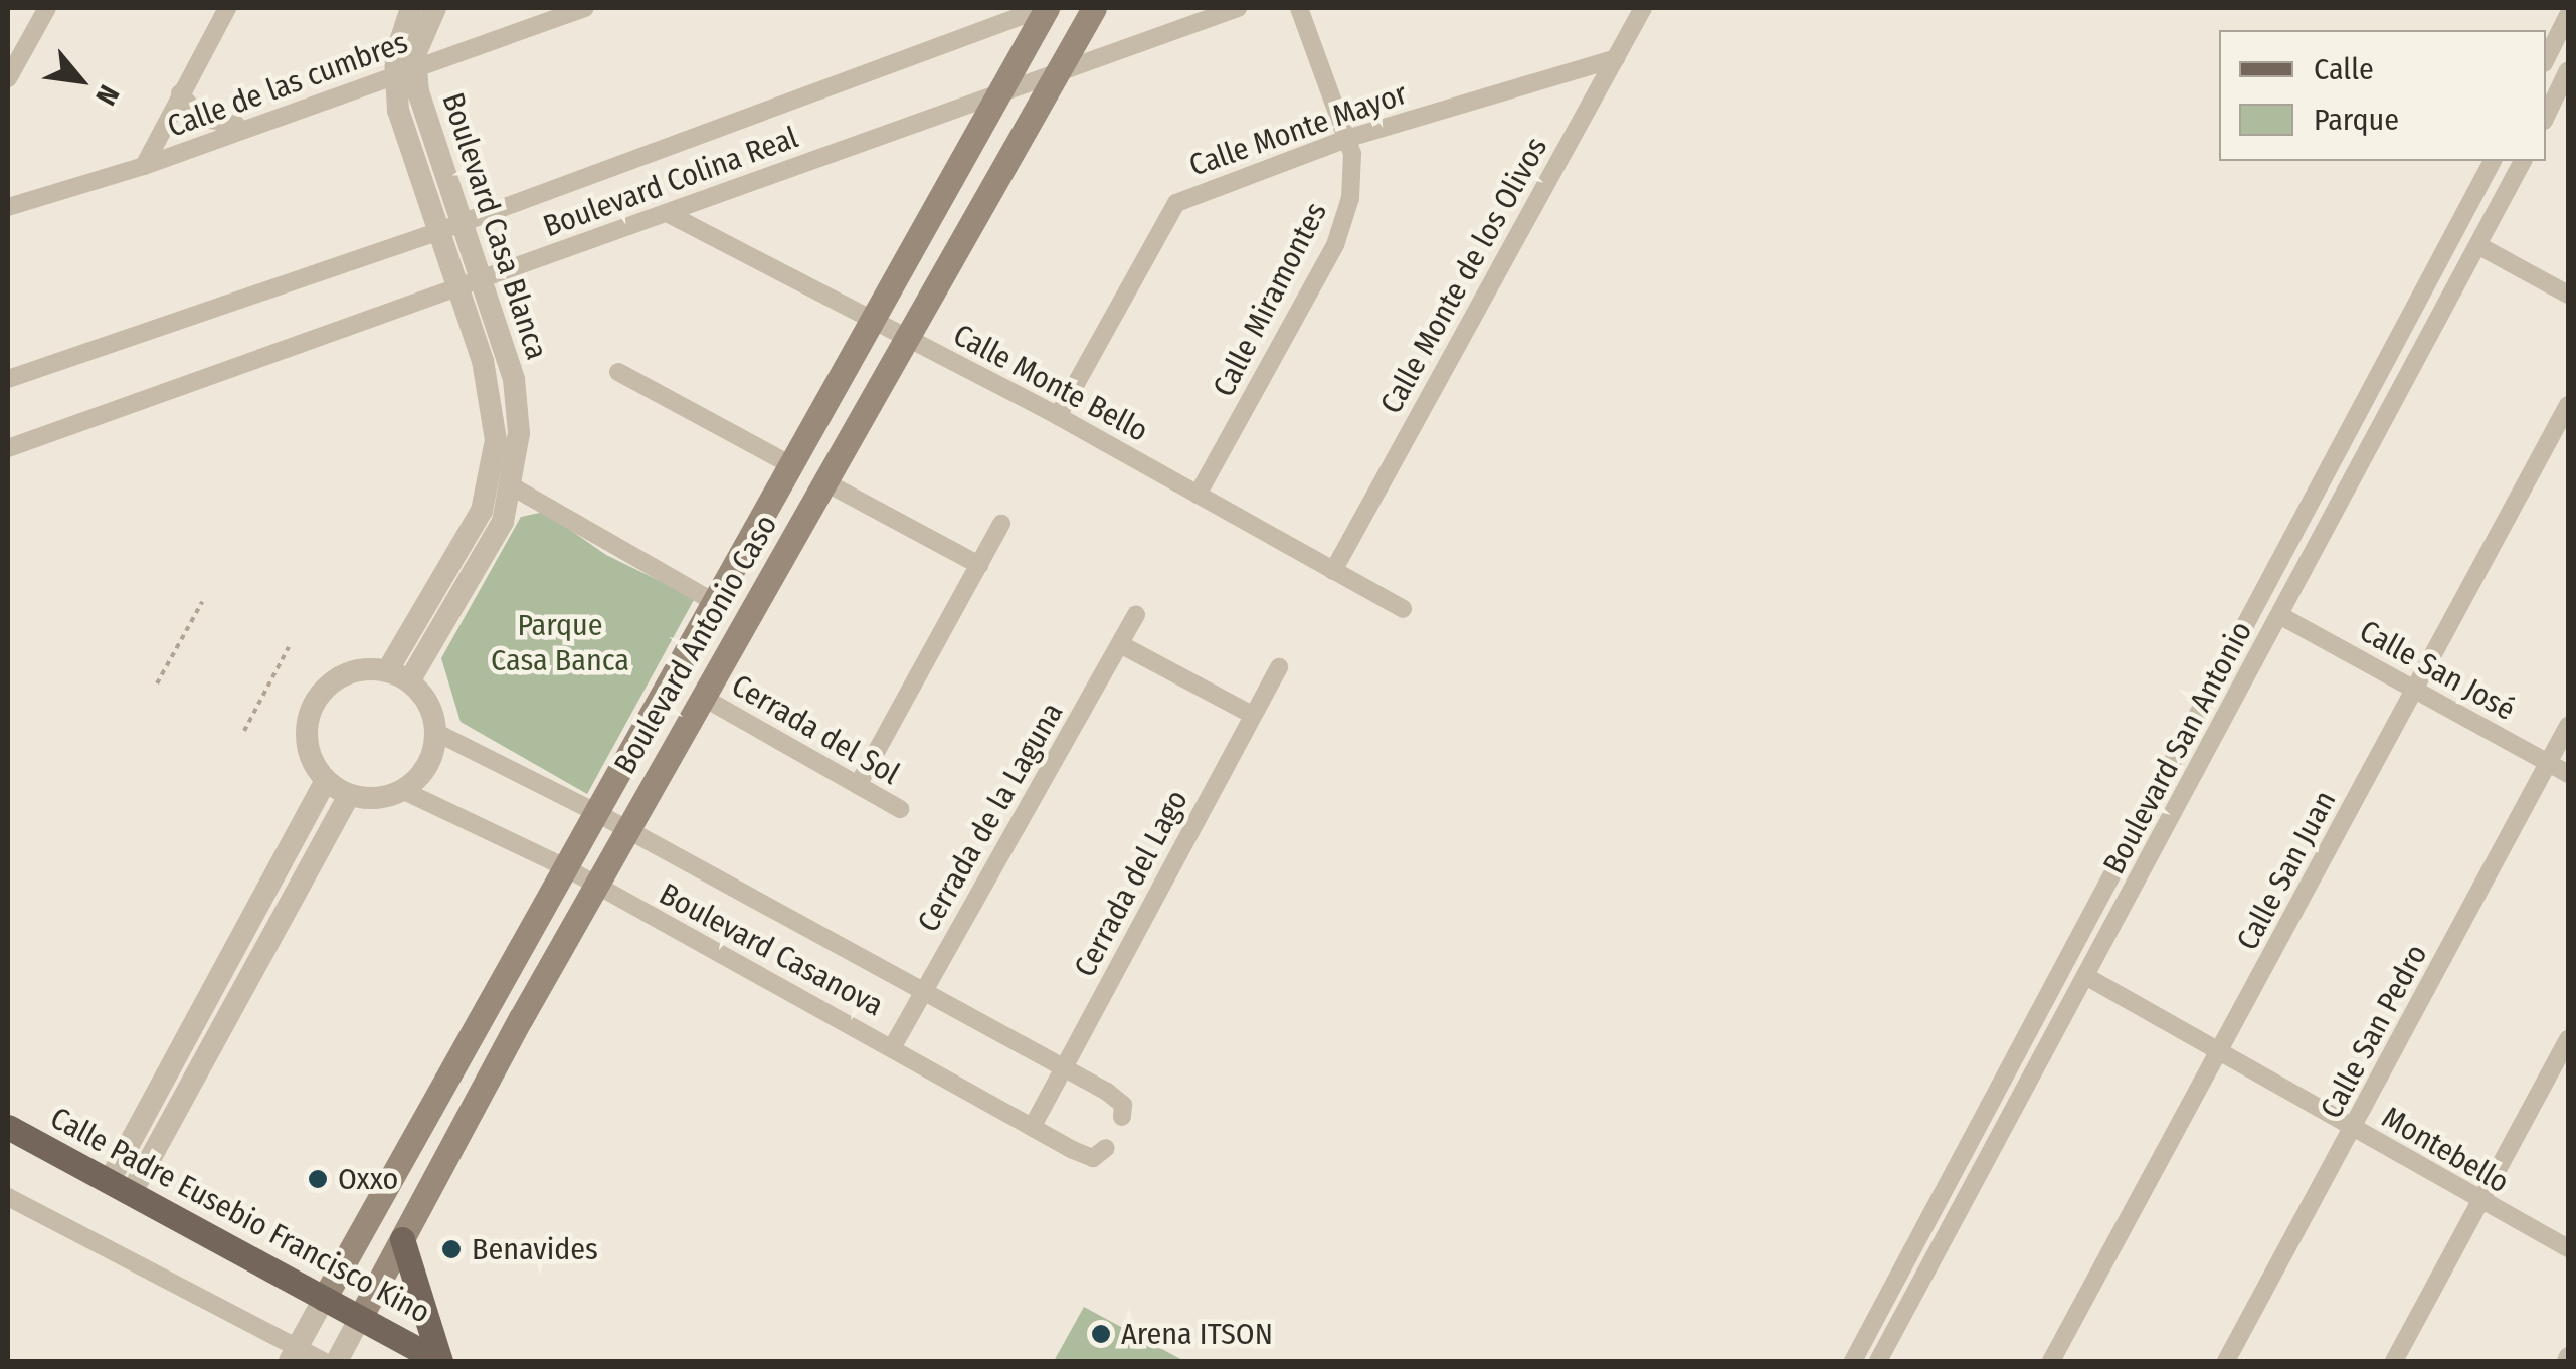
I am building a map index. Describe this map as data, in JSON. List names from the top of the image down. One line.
{"streets":{"main road":["Boulevard Antonio Caso","Calle Padre Eusebio Francisco Kino"],"street":["Calle de las cumbres","Calle Monte Mayor","Boulevard Colina Real","Boulevard Casa Blanca","Calle Monte de los Olivos","Calle Miramontes","Calle Monte Bello","Calle San José","Cerrada del Sol","Boulevard San Antonio","Cerrada de la Laguna","Calle San Juan","Cerrada del Lago","Boulevard Casanova","Calle San Pedro","Montebello"]},"crossings":[["Calle de las cumbres","Boulevard Casa Blanca"],["Calle Monte Mayor","Calle Monte de los Olivos"],["Calle Monte Mayor","Calle Miramontes"],["Calle Monte Mayor","Calle Monte Bello"],["Boulevard Colina Real","Boulevard Casa Blanca"],["Boulevard Colina Real","Calle Monte Bello"],["Boulevard Colina Real","Boulevard Antonio Caso"],["Boulevard Casa Blanca","Boulevard Casanova"],["Calle Monte de los Olivos","Calle Monte Bello"],["Calle Miramontes","Calle Monte Bello"],["Calle Monte Bello","Boulevard Antonio Caso"],["Boulevard Antonio Caso","Cerrada del Sol"],["Boulevard Antonio Caso","Boulevard Casanova"],["Boulevard Antonio Caso","Calle Padre Eusebio Francisco Kino"],["Calle San José","Boulevard San Antonio"],["Calle San José","Calle San Juan"],["Calle San José","Calle San Pedro"],["Boulevard San Antonio","Montebello"],["Cerrada de la Laguna","Boulevard Casanova"],["Calle San Juan","Montebello"],["Cerrada del Lago","Boulevard Casanova"],["Calle San Pedro","Montebello"]],"parks":["Parque Casa Banca"],"places":["Oxxo","Benavides","Arena ITSON"],"legend":["Calle","Parque"],"north":"bottom right"}
